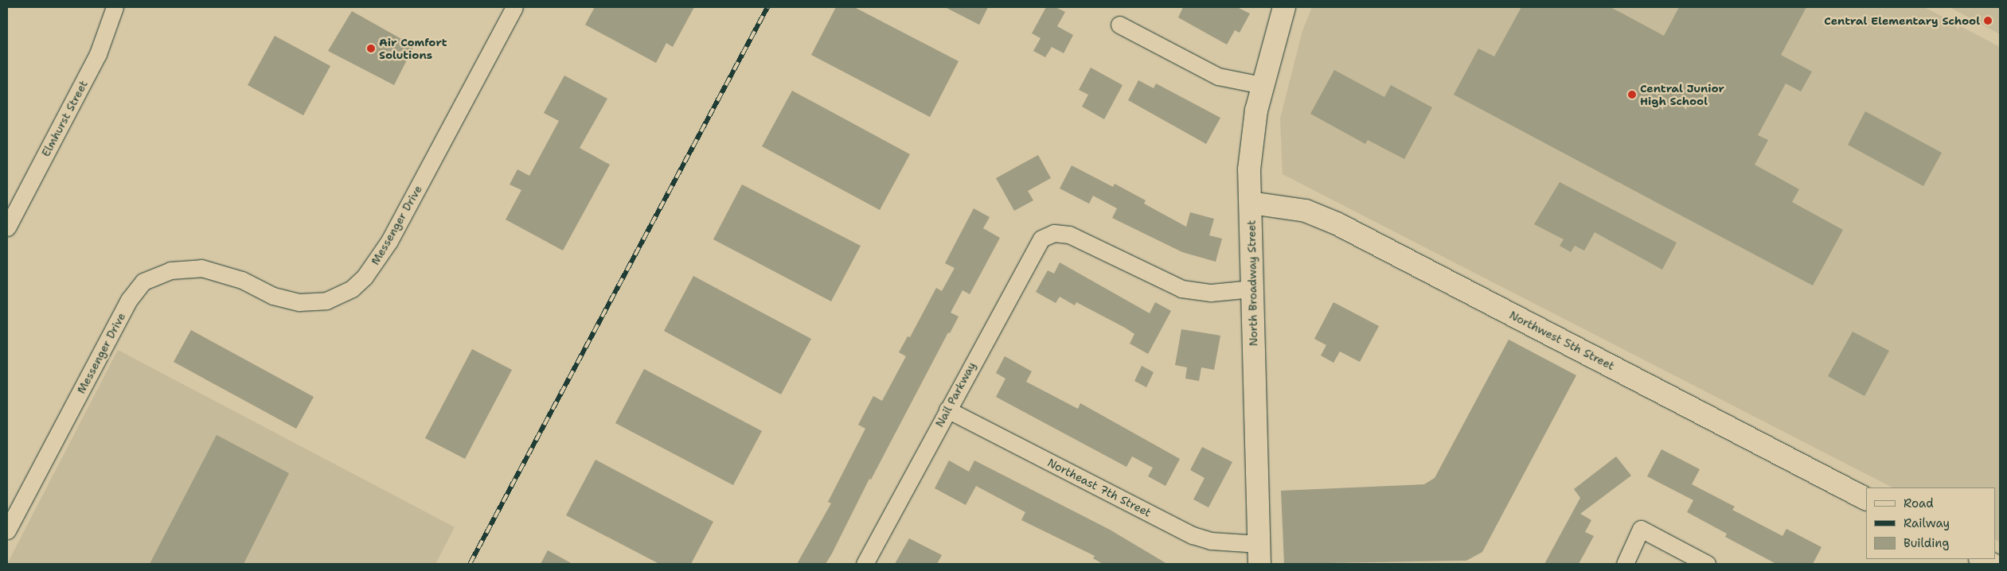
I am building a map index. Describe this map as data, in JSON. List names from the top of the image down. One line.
{"streets":{"street":["Elmhurst Street","Messenger Drive","North Broadway Street","Northwest 5th Street","Nail Parkway","Northeast 7th Street"]},"crossings":[["North Broadway Street","Northwest 5th Street"],["North Broadway Street","Nail Parkway"],["North Broadway Street","Northeast 7th Street"],["Nail Parkway","Northeast 7th Street"]],"places":["Central Elementary School","Air Comfort Solutions","Central Junior High School"],"legend":["Road","Railway","Building"]}
